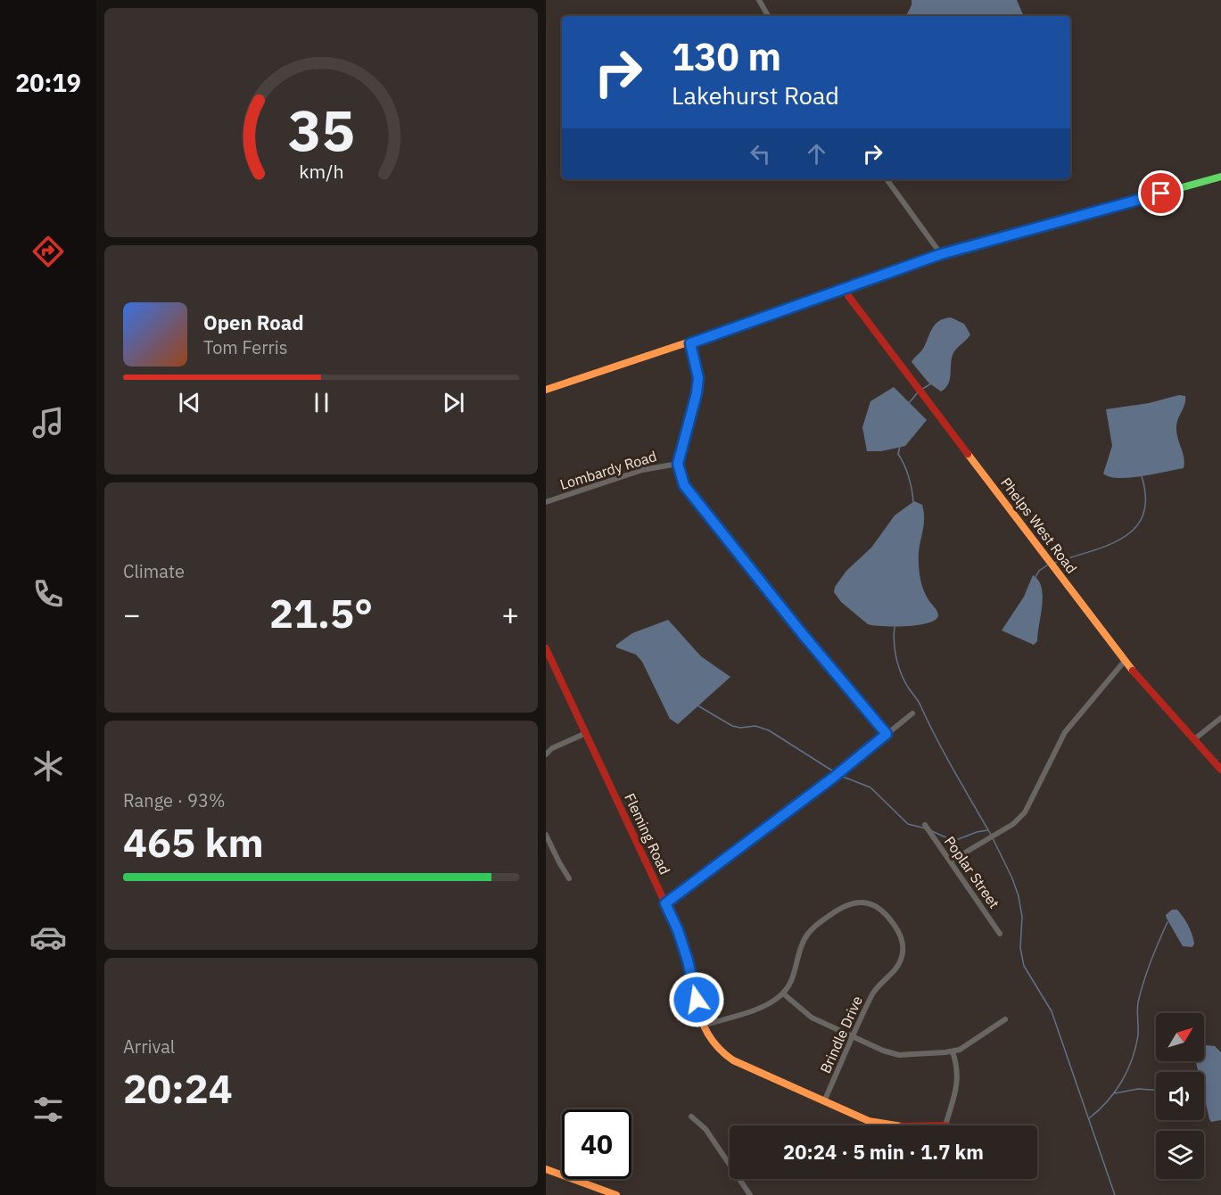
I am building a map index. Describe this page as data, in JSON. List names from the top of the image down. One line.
{"streets":{"street":["Lombardy Road","Phelps West Road","Fleming Road","Poplar Street","Brindle Drive"]},"crossings":[["Fleming Road","Brindle Drive"]],"north":"top right","page":{"tabs":"20:19","turn":["130 m","Lakehurst Road"],"song":["Open Road","Tom Ferris"],"tile":["Climate",["Range · 93%","465 km"],["Arrival","20:24"]],"heat":["−","21.5°","+"],"limit":"40","trip":"20:24 · 5 min · 1.7 km","gauge":["35","km/h"]}}
